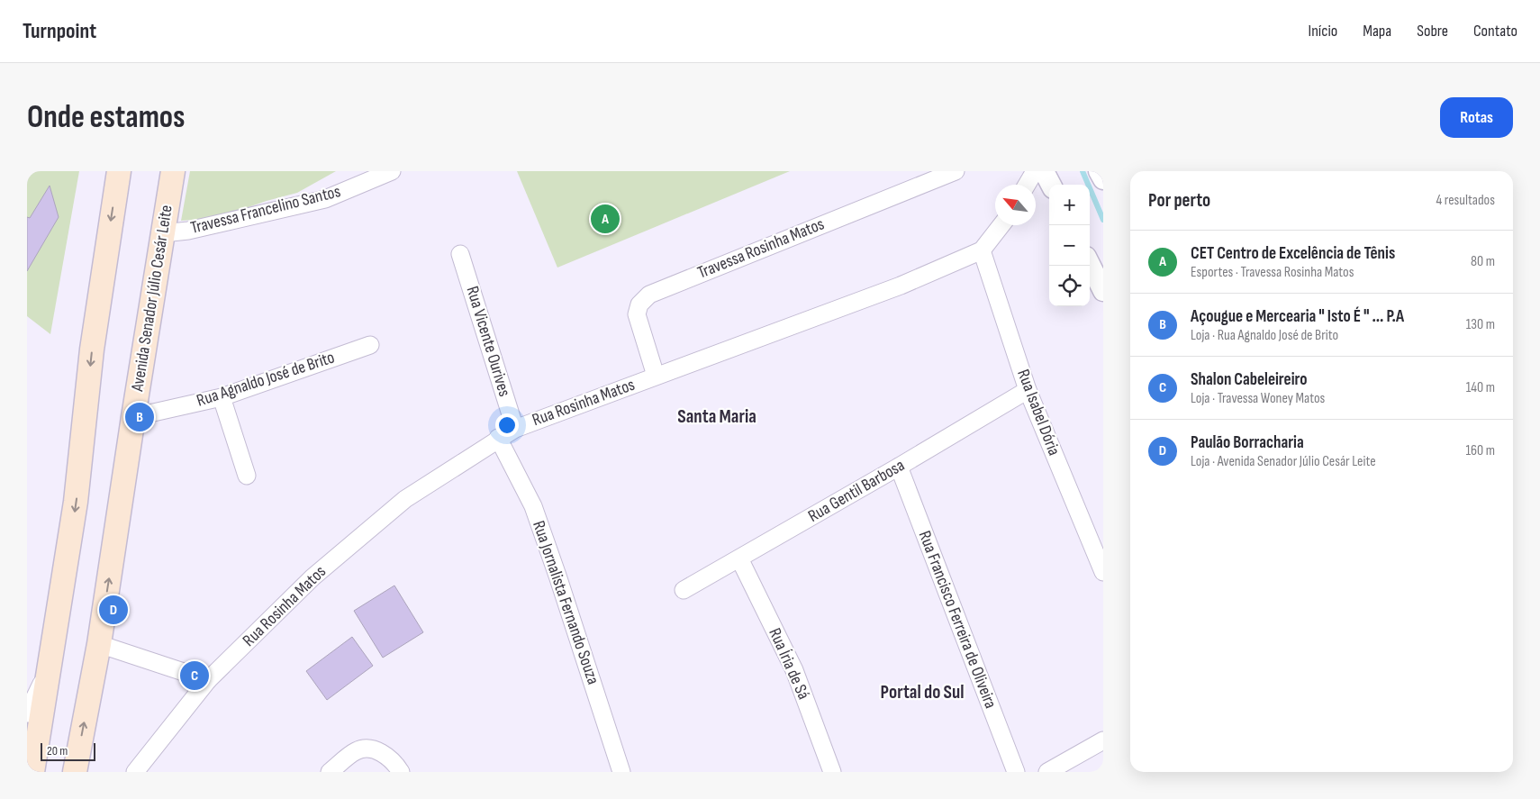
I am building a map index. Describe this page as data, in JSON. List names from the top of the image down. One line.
{"streets":{"main road":["Avenida Senador Júlio Cesár Leite"],"street":["Travessa Francelino Santos","Travessa Rosinha Matos","Rua Vicente Ourives","Rua Agnaldo José de Brito","Rua Rosinha Matos","Rua Isabel Dória","Rua Gentil Barbosa","Rua Jornalista Fernando Souza","Rua Francisco Ferreira de Oliveira","Rua Íria de Sá"]},"crossings":[["Travessa Francelino Santos","Avenida Senador Júlio Cesár Leite"],["Travessa Rosinha Matos","Rua Rosinha Matos"],["Avenida Senador Júlio Cesár Leite","Rua Agnaldo José de Brito"],["Rua Vicente Ourives","Rua Rosinha Matos"],["Rua Rosinha Matos","Rua Isabel Dória"],["Rua Rosinha Matos","Rua Jornalista Fernando Souza"],["Rua Isabel Dória","Rua Gentil Barbosa"],["Rua Gentil Barbosa","Rua Francisco Ferreira de Oliveira"],["Rua Gentil Barbosa","Rua Íria de Sá"]],"districts":["Santa Maria","Portal do Sul"],"scale_bar":"20 m","north":"top left","page":{"header":"Turnpoint","nav":["Início","Mapa","Sobre","Contato"],"buttons":"Rotas","title":"Onde estamos","heading":["Por perto","4 resultados"],"map_buttons":["+","−"],"pins":["A","B","D","C"],"list":[{"mark":"A","name":"CET Centro de Excelência de Tênis","note":"Esportes · Travessa Rosinha Matos","value":"80 m"},{"mark":"B","name":"Açougue e Mercearia \" Isto É \" ... P.A","note":"Loja · Rua Agnaldo José de Brito","value":"130 m"},{"mark":"C","name":"Shalon Cabeleireiro","note":"Loja · Travessa Woney Matos","value":"140 m"},{"mark":"D","name":"Paulão Borracharia","note":"Loja · Avenida Senador Júlio Cesár Leite","value":"160 m"}],"scale":"20 m"}}
